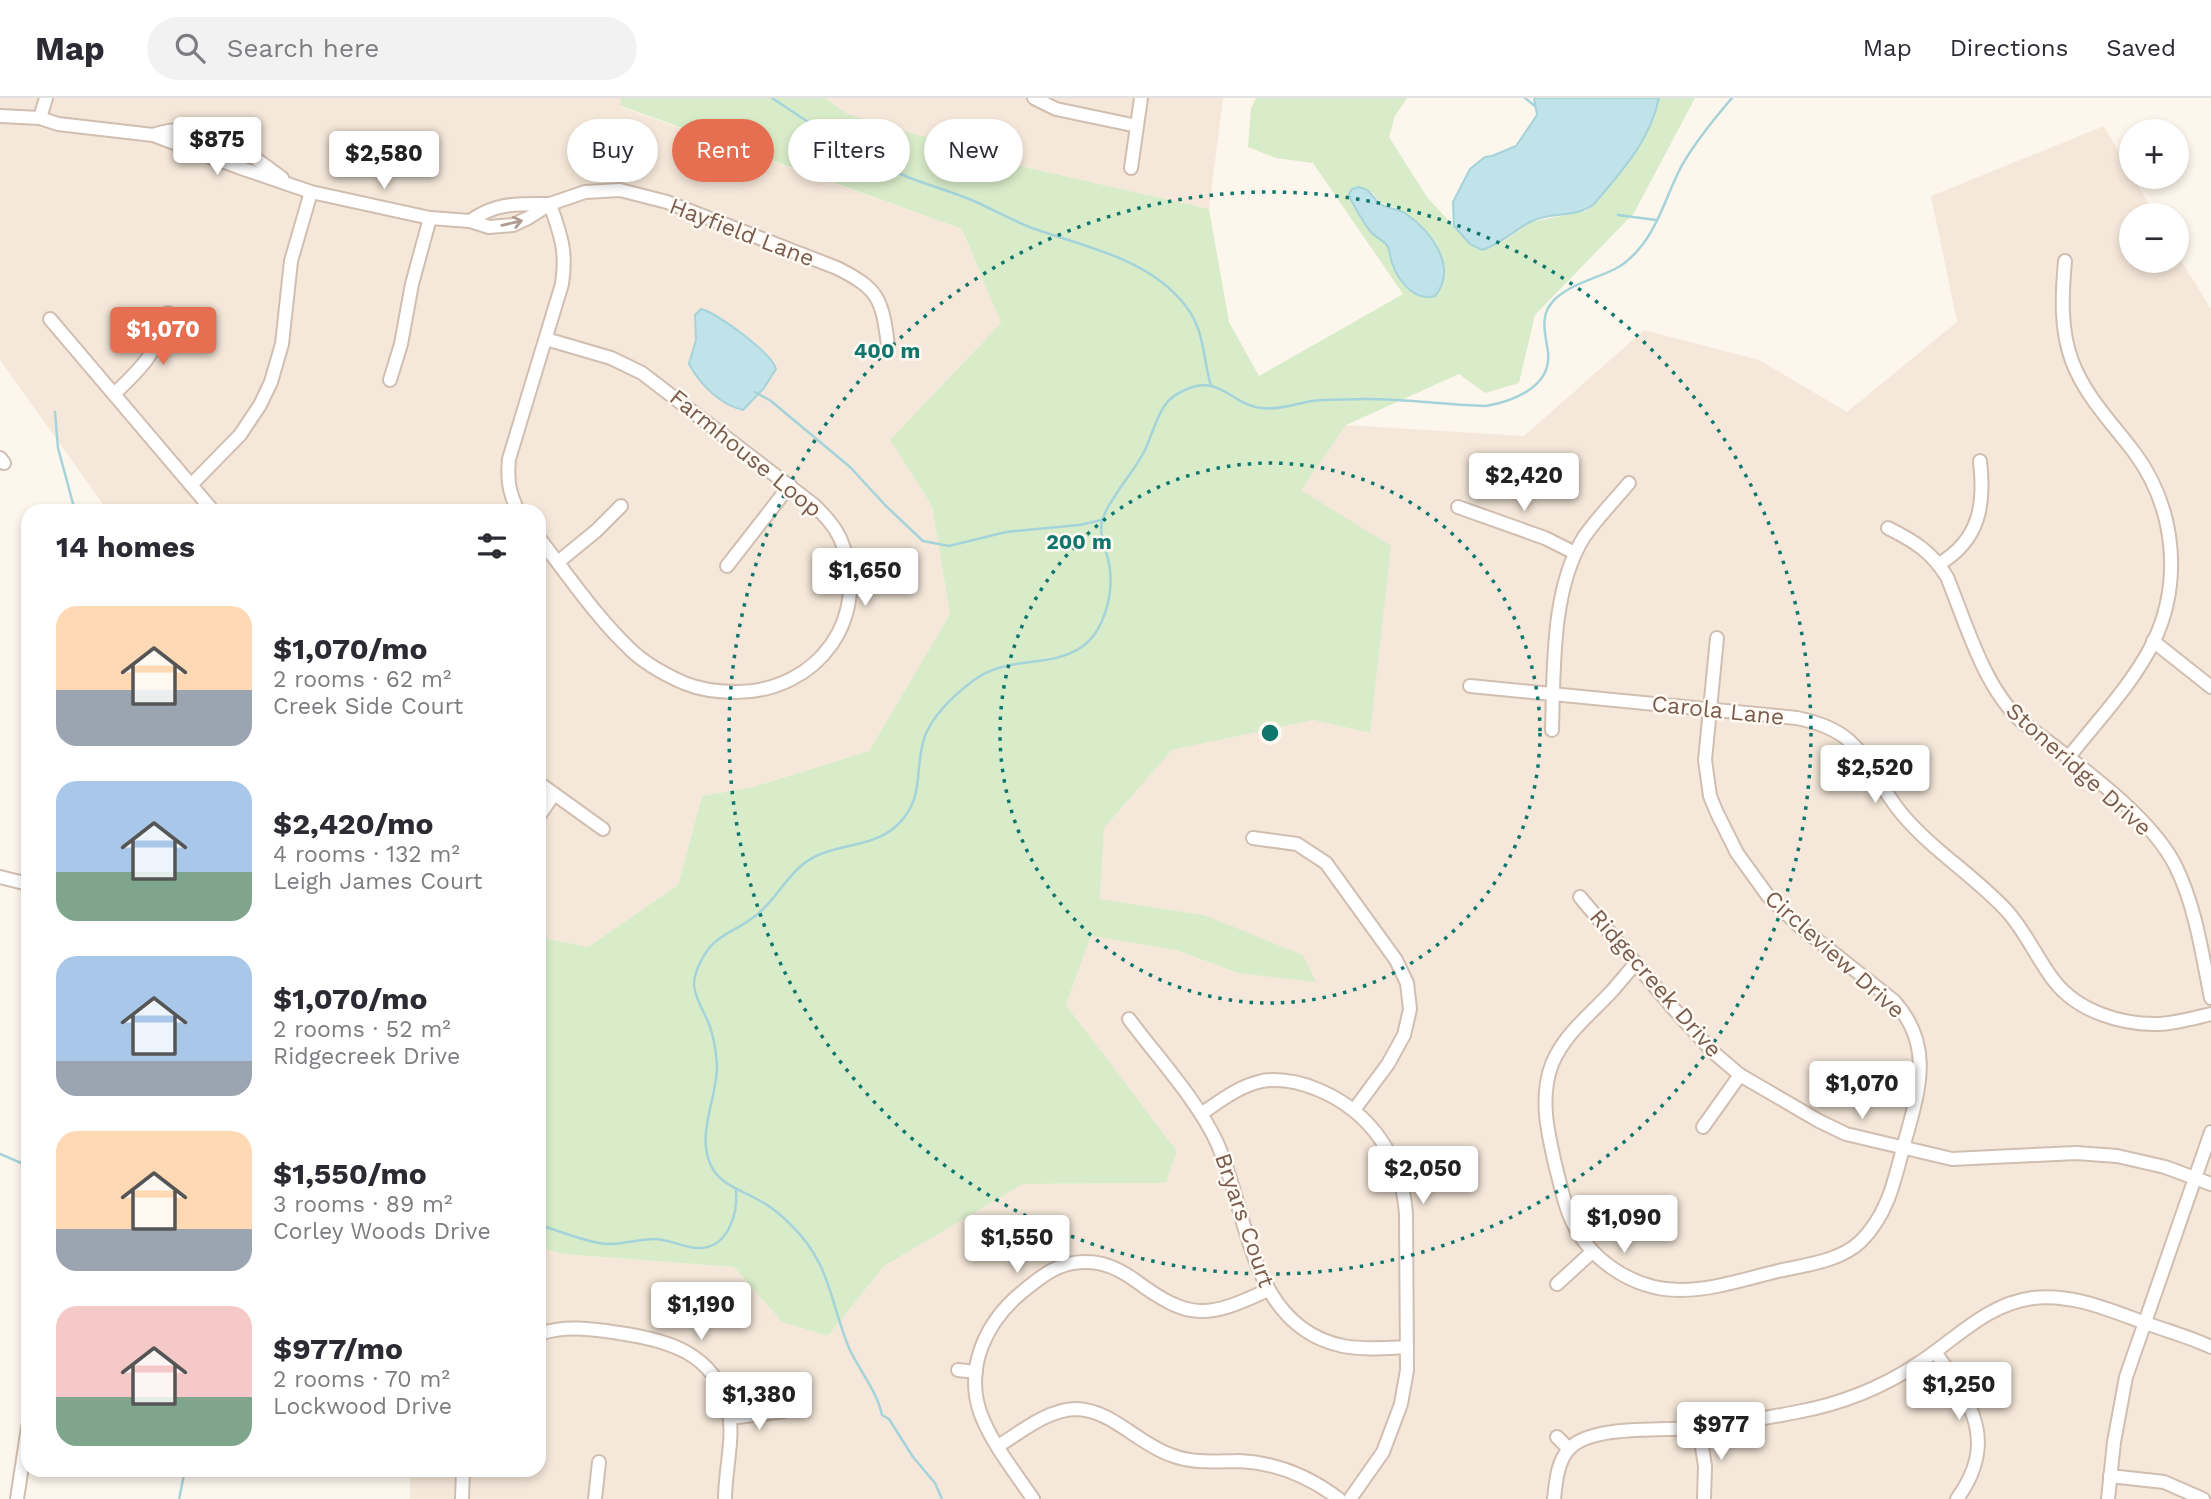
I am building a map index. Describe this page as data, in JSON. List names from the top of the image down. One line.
{"streets":{"street":["Hayfield Lane","Farmhouse Loop","Carola Lane","Stoneridge Drive","Circleview Drive","Ridgecreek Drive","Bryars Court"]},"crossings":[["Carola Lane","Circleview Drive"],["Circleview Drive","Ridgecreek Drive"]],"page":{"header":"Map","search":"Search here","nav":["Map","Directions","Saved"],"price":["$875","$2,580","$1,070","$2,420","$1,650","$2,520","$1,070","$2,050","$1,090","$1,550","$1,190","$1,250","$1,380","$977"],"map_buttons":["+","−"],"chip":["Buy","Rent","Filters","New"],"heading":"14 homes","list":[{"name":"$1,070/mo","note":"2 rooms · 62 m² · Creek Side Court"},{"name":"$2,420/mo","note":"4 rooms · 132 m² · Leigh James Court"},{"name":"$1,070/mo","note":"2 rooms · 52 m² · Ridgecreek Drive"},{"name":"$1,550/mo","note":"3 rooms · 89 m² · Corley Woods Drive"},{"name":"$977/mo","note":"2 rooms · 70 m² · Lockwood Drive"}]},"rings":["400 m","200 m"]}
